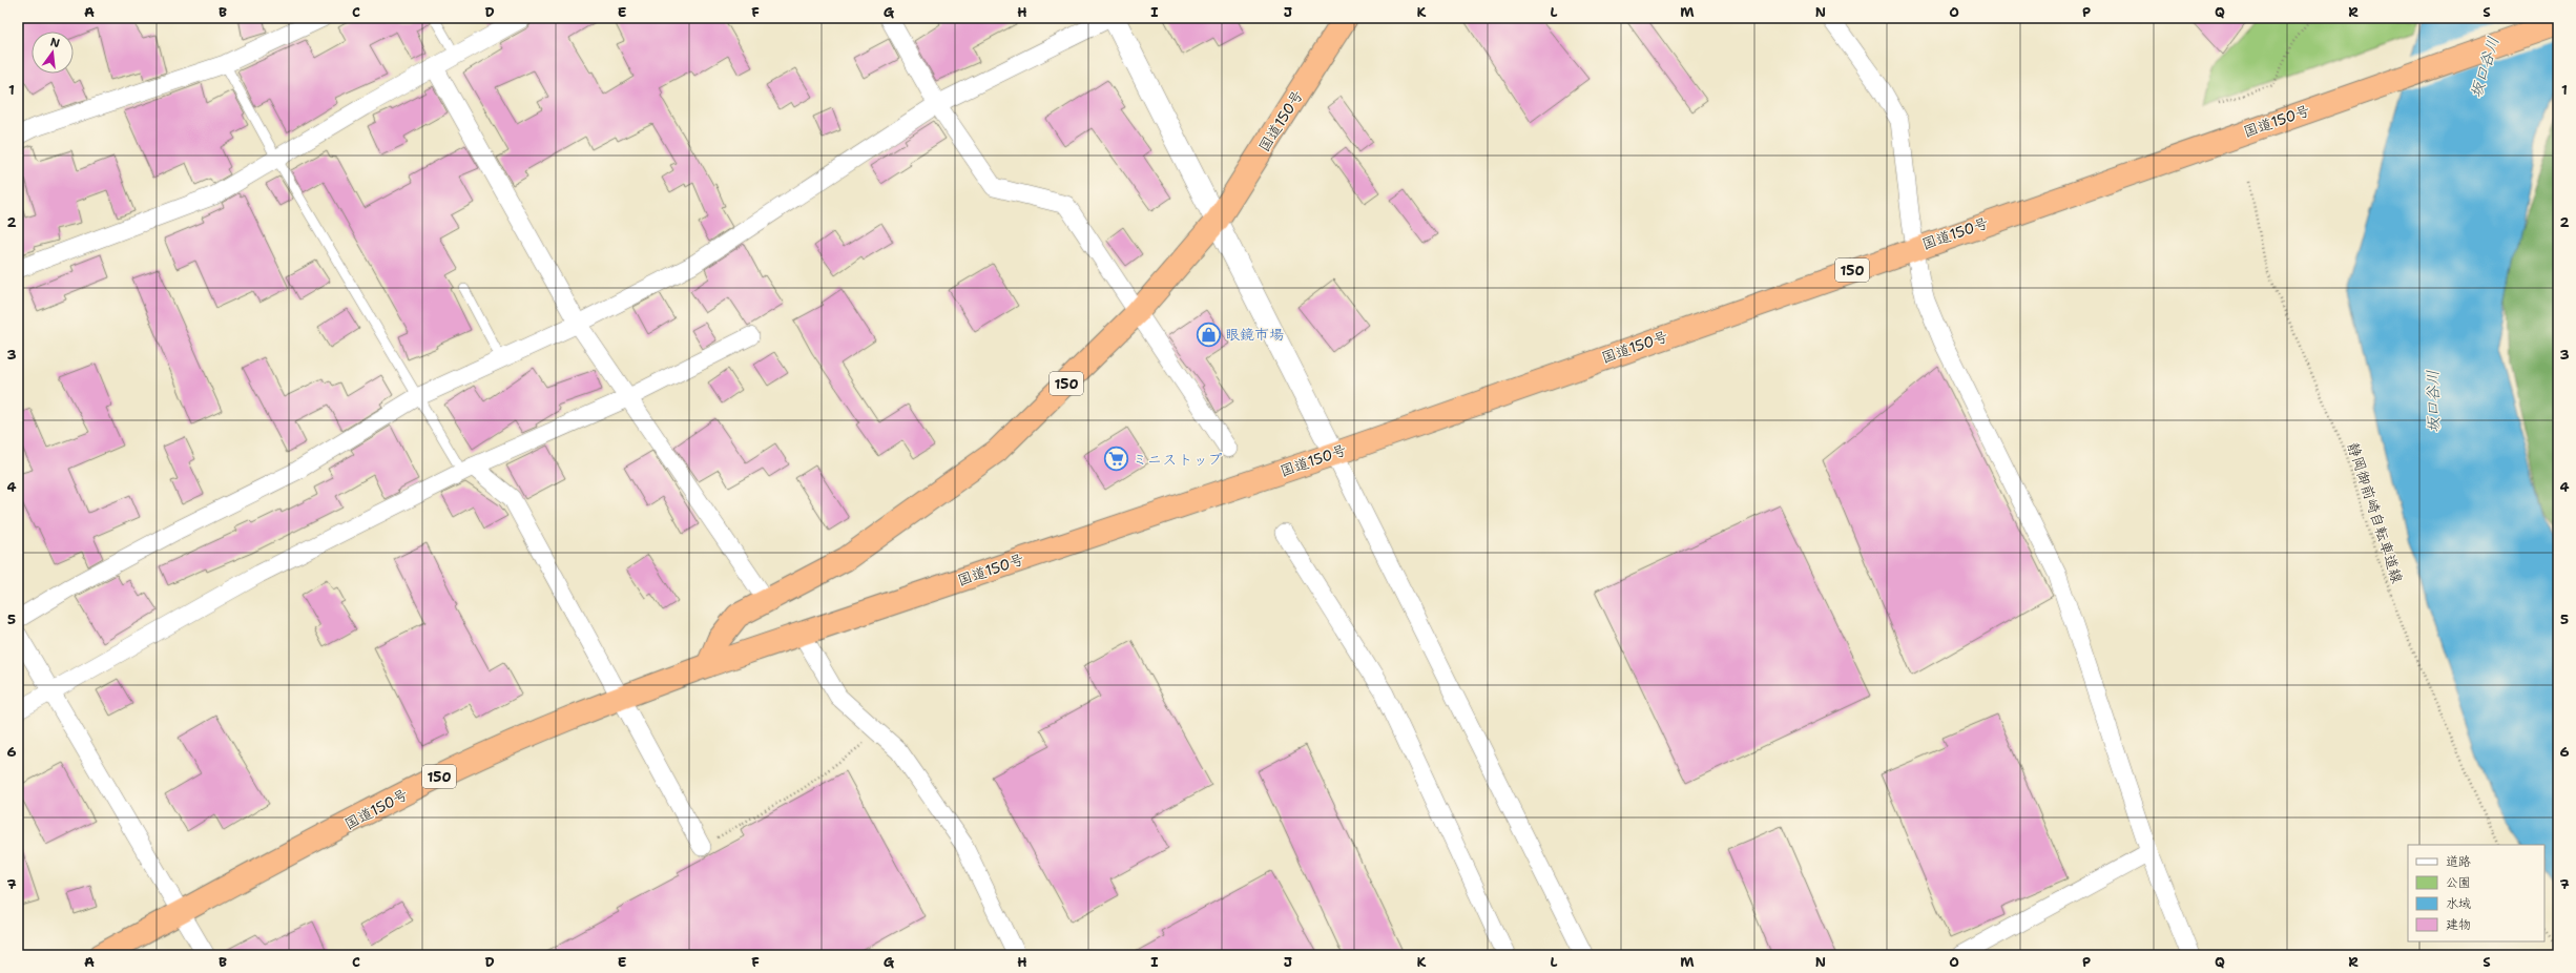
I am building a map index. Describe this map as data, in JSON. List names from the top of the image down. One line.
{"streets":{"highway":["国道150号","150"],"path":["静岡御前崎自転車道線"]},"water":["坂口谷川"],"places":{"shop":["眼鏡市場"],"supermarket":["ミニストップ"]},"legend":["道路","公園","水域","建物"],"north":"top","grid":{"columns":["A","B","C","D","E","F","G","H","I","J","K","L","M","N","O","P","Q","R","S"],"rows":["1","2","3","4","5","6","7"]}}
